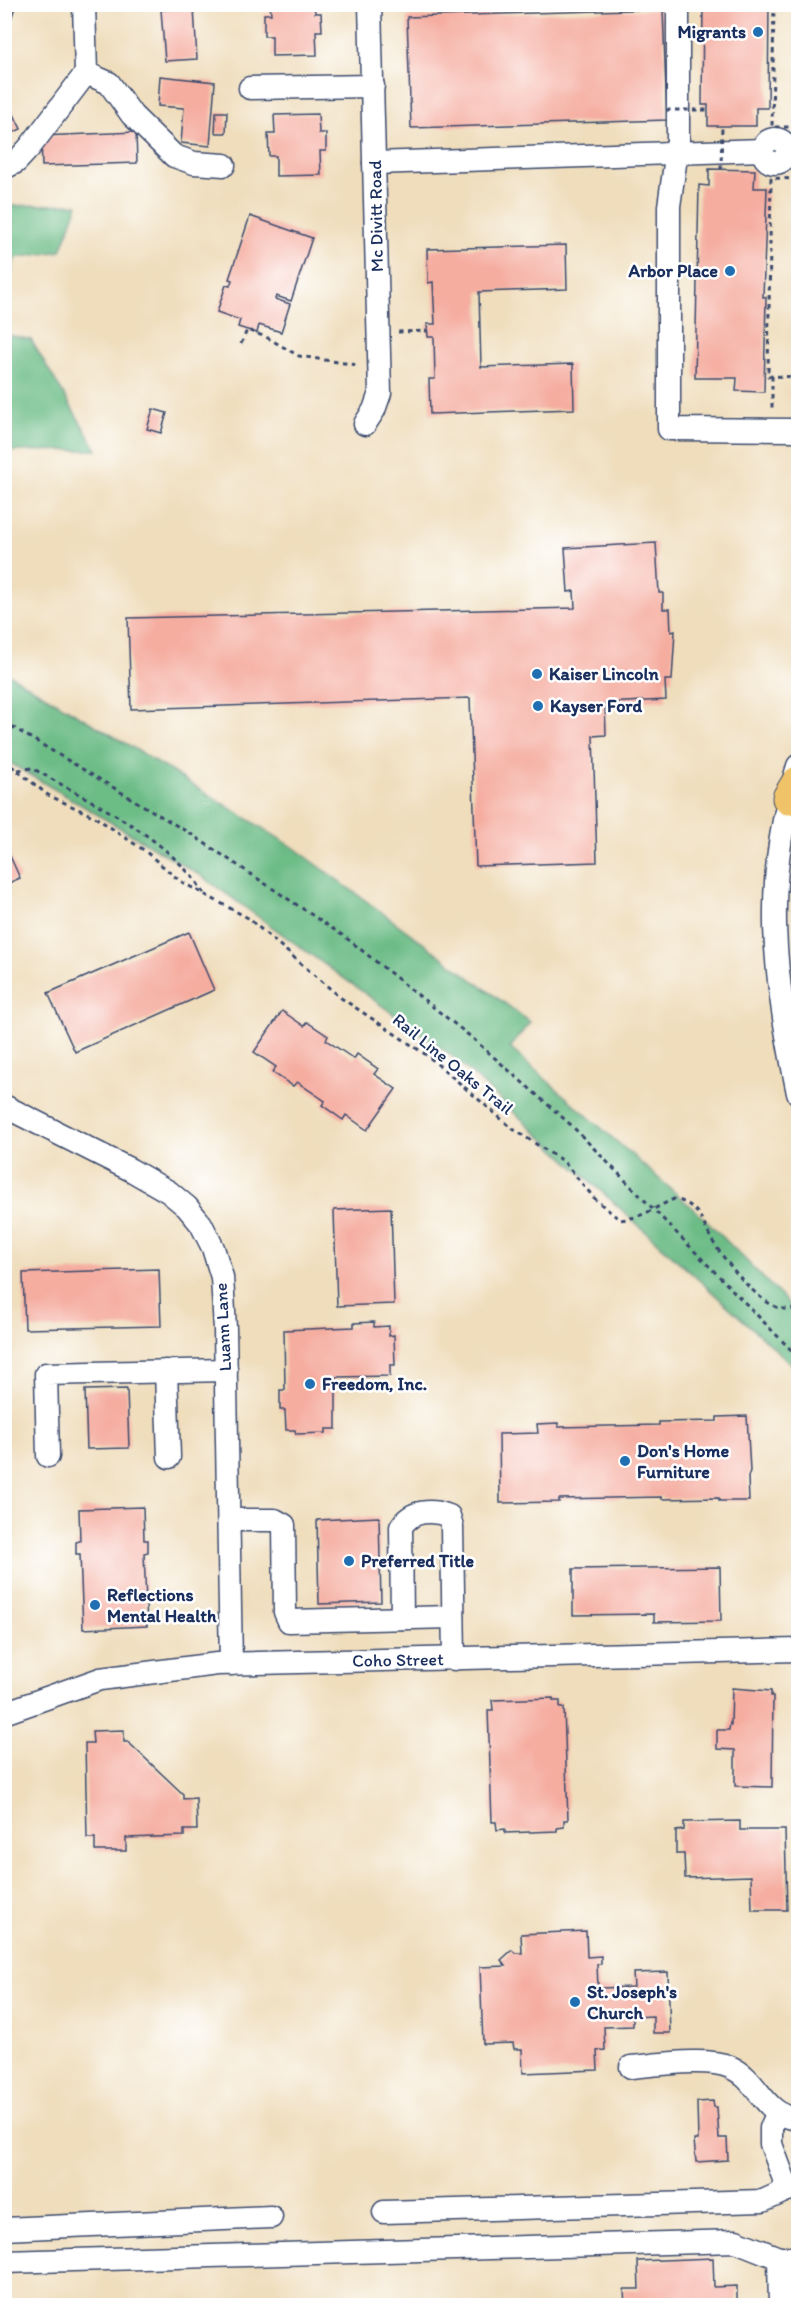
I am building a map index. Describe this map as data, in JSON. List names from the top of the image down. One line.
{"streets":{"street":["Mc Divitt Road","Luann Lane","Coho Street"],"path":["Rail Line Oaks Trail"]},"crossings":[["Luann Lane","Coho Street"]],"places":["Migrants","Arbor Place","Kaiser Lincoln","Kayser Ford","Freedom, Inc.","Don's Home Furniture","Preferred Title","Reflections Mental Health","St. Joseph's Church"]}
